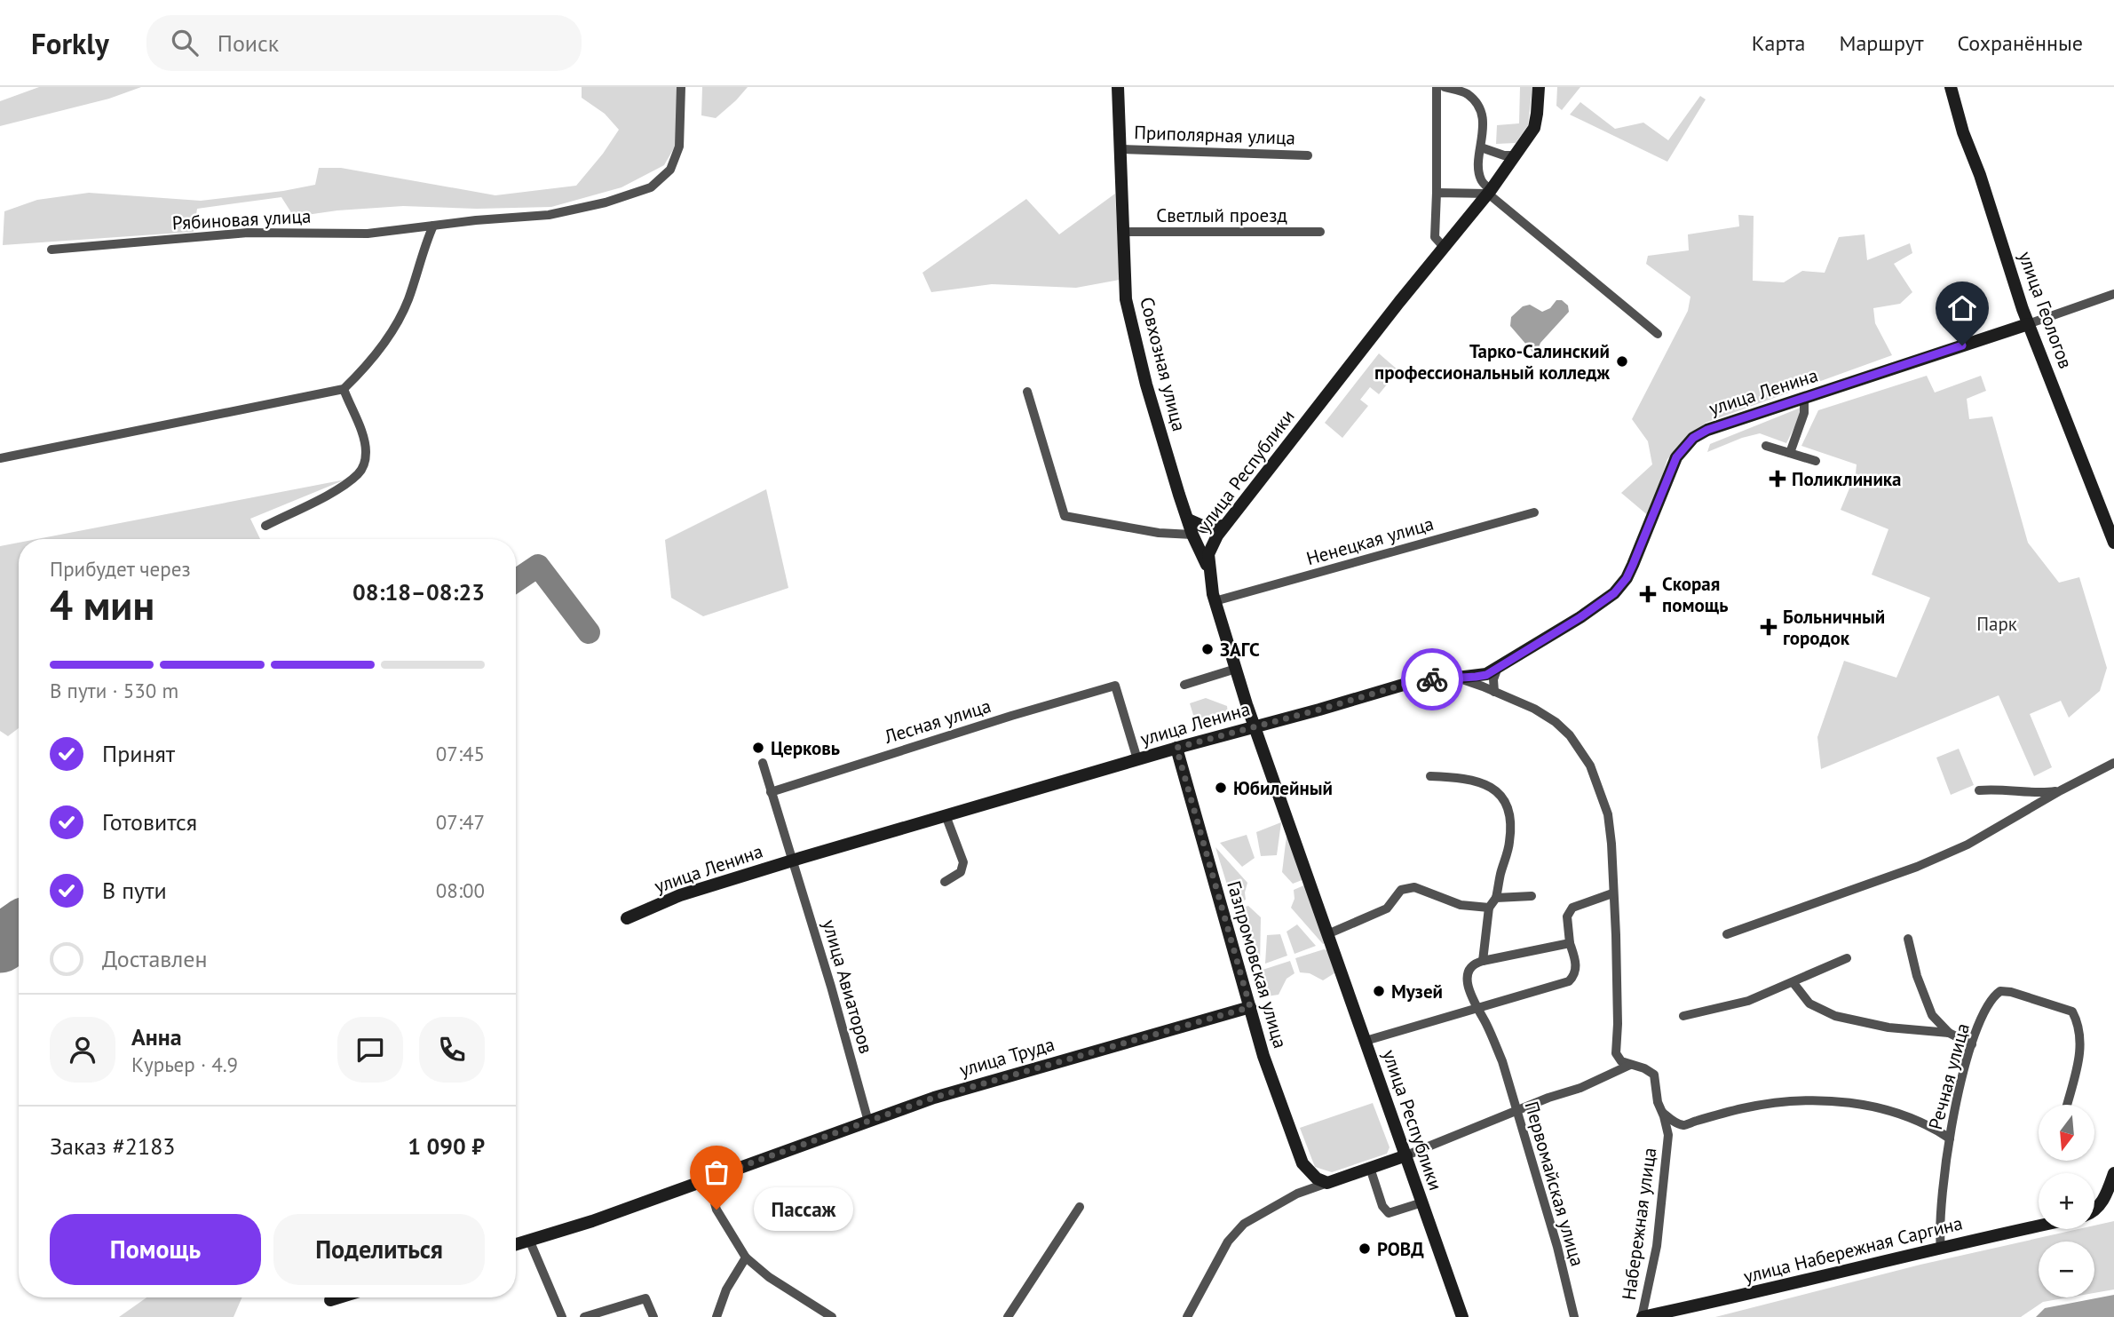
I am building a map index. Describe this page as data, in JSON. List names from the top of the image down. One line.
{"streets":{"street":["Приполярная улица","Светлый проезд","Рябиновая улица","улица Геологов","Совхозная улица","улица Ленина","улица Республики","Ненецкая улица","Лесная улица","Газпромовская улица","улица Авиаторов","улица Труда","Речная улица","Первомайская улица","Набережная улица","улица Набережная Саргина"]},"crossings":[["Приполярная улица","Совхозная улица"],["Светлый проезд","Совхозная улица"],["улица Геологов","улица Ленина"],["Совхозная улица","улица Республики"],["улица Ленина","улица Республики"],["улица Ленина","Лесная улица"],["улица Ленина","Газпромовская улица"],["улица Ленина","улица Авиаторов"],["улица Ленина","Набережная улица"],["улица Республики","Ненецкая улица"],["Лесная улица","улица Авиаторов"],["Газпромовская улица","улица Труда"],["улица Авиаторов","улица Труда"],["Речная улица","Набережная улица"],["Речная улица","улица Набережная Саргина"],["Набережная улица","улица Набережная Саргина"]],"parks":["Парк"],"places":{"other":["Тарко-Салинский профессиональный колледж","ЗАГС","Церковь","Юбилейный","Музей","Пассаж","РОВД"],"health":["Поликлиника","Скорая помощь","Больничный городок"]},"north":"bottom","page":{"header":"Forkly","search":"Поиск","nav":["Карта","Маршрут","Сохранённые"],"heading":["4 мин","Прибудет через","08:18–08:23"],"panel":["Анна","Курьер · 4.9","Заказ #2183","1 090 ₽"],"bar":"В пути · 530 m","list":[["Принят","07:45"],["Готовится","07:47"],["В пути","08:00"],"Доставлен"],"map_buttons":["+","−"],"bubble":"Пассаж","buttons":["Помощь","Поделиться"]}}
